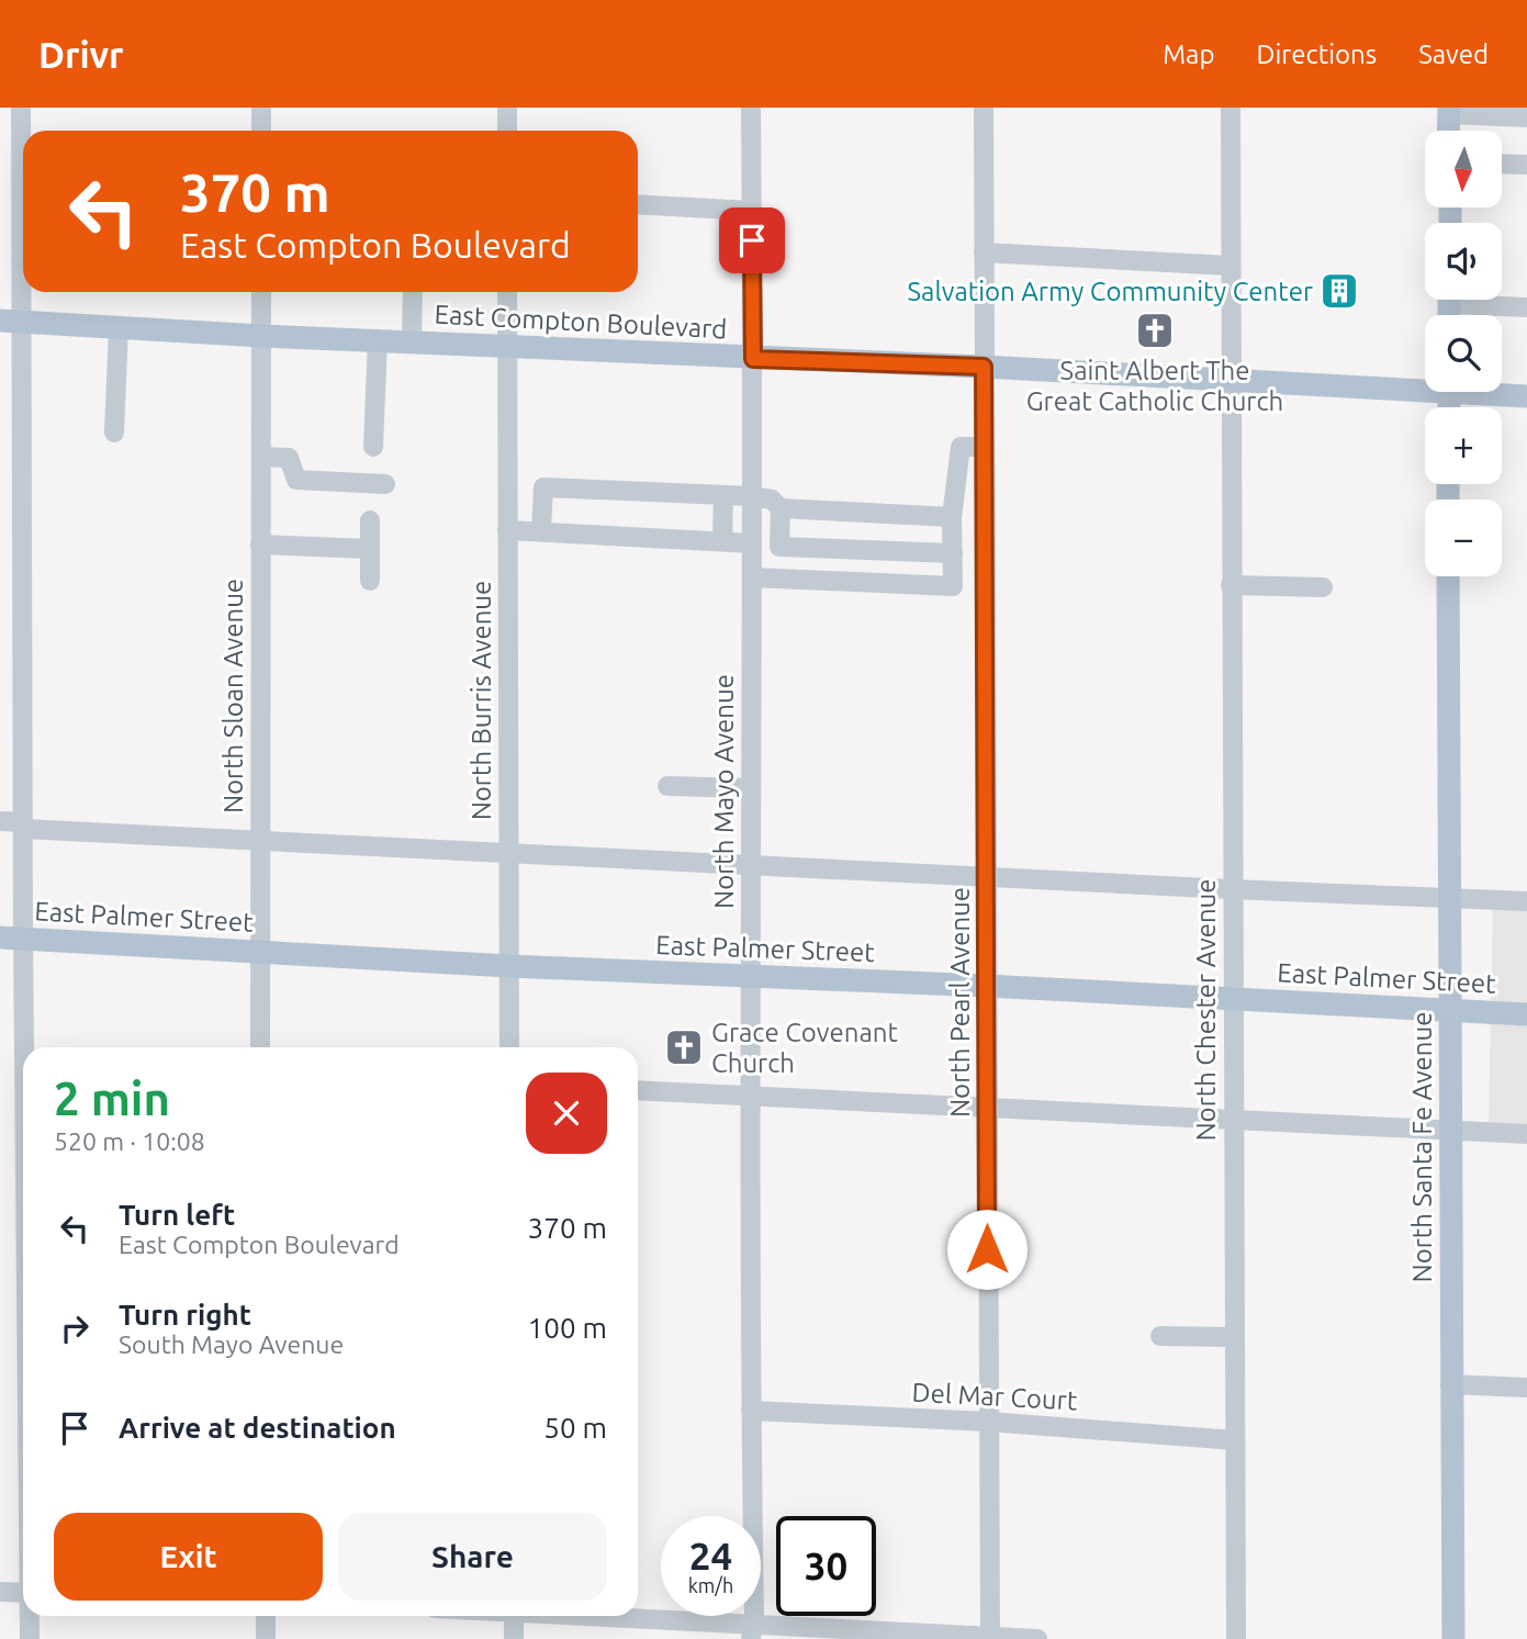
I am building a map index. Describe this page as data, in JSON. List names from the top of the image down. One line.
{"streets":{"main road":["East Compton Boulevard","East Palmer Street","North Santa Fe Avenue"],"street":["North Sloan Avenue","North Burris Avenue","North Mayo Avenue","North Pearl Avenue","North Chester Avenue","Del Mar Court"]},"crossings":[["East Compton Boulevard","North Sloan Avenue"],["East Compton Boulevard","North Burris Avenue"],["East Compton Boulevard","North Mayo Avenue"],["East Compton Boulevard","North Pearl Avenue"],["East Compton Boulevard","North Chester Avenue"],["North Sloan Avenue","East Palmer Street"],["North Burris Avenue","East Palmer Street"],["North Mayo Avenue","East Palmer Street"],["North Mayo Avenue","Del Mar Court"],["East Palmer Street","North Pearl Avenue"],["East Palmer Street","North Chester Avenue"],["East Palmer Street","North Santa Fe Avenue"],["North Pearl Avenue","Del Mar Court"],["North Chester Avenue","Del Mar Court"]],"places":{"building":["Salvation Army Community Center"],"church":["Saint Albert The Great Catholic Church","Grace Covenant Church"]},"north":"bottom","page":{"header":"Drivr","nav":["Map","Directions","Saved"],"map_buttons":["+","−"],"turn":["370 m","East Compton Boulevard"],"heading":["2 min","520 m · 10:08"],"list":[{"name":"Turn left","note":"East Compton Boulevard","value":"370 m"},{"name":"Turn right","note":"South Mayo Avenue","value":"100 m"},{"name":"Arrive at destination","value":"50 m"}],"buttons":["Exit","Share"],"speed":"24 km/h","limit":"30"}}
